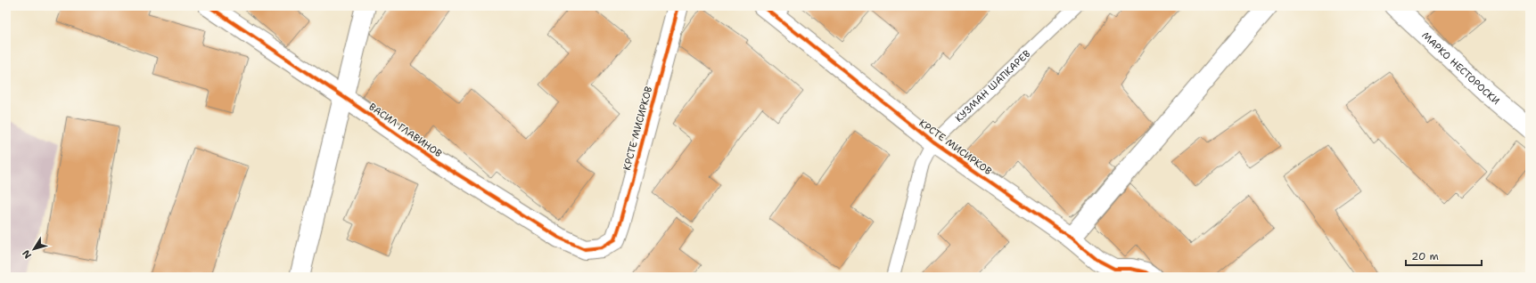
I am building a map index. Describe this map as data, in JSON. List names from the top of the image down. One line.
{"streets":{"street":["МАРКО НЕСТОРОСКИ","КРСТЕ МИСИРКОВ","ВАСИЛ ГЛАВИНОВ"],"lane":["КУЗМАН ШАПКАРЕВ"]},"crossings":[["КУЗМАН ШАПКАРЕВ","КРСТЕ МИСИРКОВ"],["КРСТЕ МИСИРКОВ","ВАСИЛ ГЛАВИНОВ"]],"scale_bar":"20 m","north":"bottom left"}
